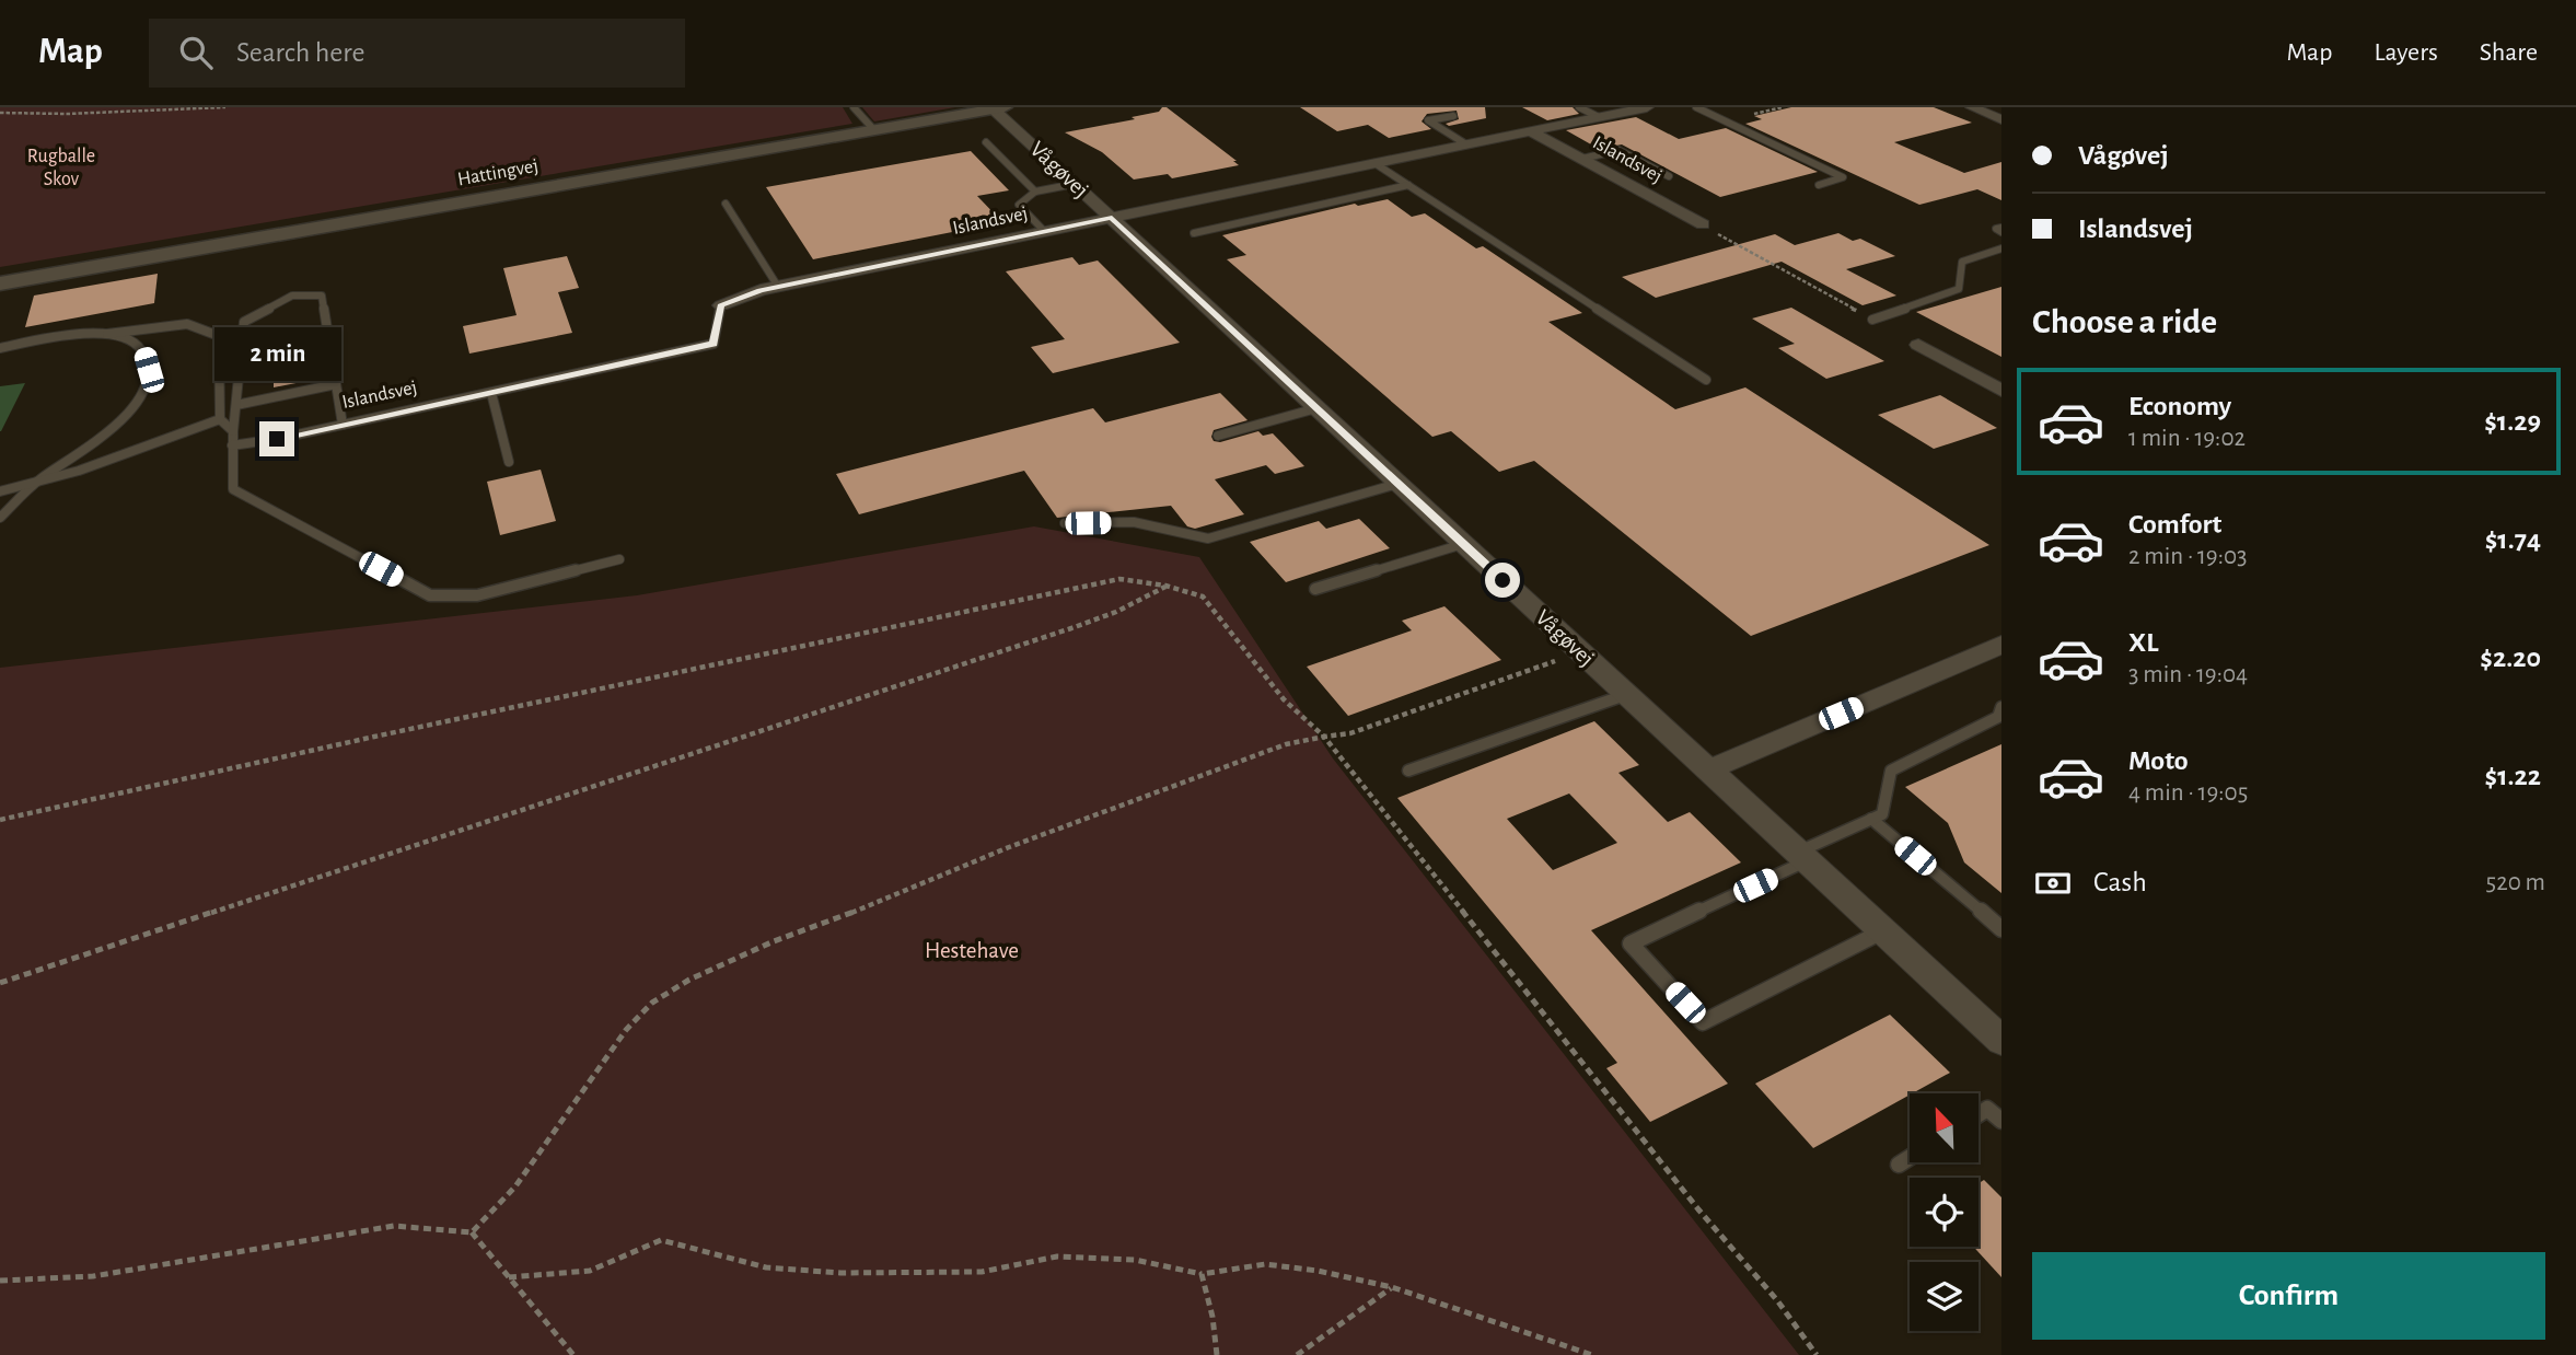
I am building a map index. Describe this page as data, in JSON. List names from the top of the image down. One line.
{"streets":{"street":["Islandsvej","Vågøvej","Hattingvej"]},"crossings":[["Islandsvej","Vågøvej"],["Vågøvej","Hattingvej"]],"parks":["Rugballe Skov","Hestehave"],"north":"top left","page":{"header":"Map","search":"Search here","nav":["Map","Layers","Share"],"banner":["Vågøvej","Islandsvej"],"heading":"Choose a ride","bubble":"2 min","list":[{"name":"Economy","note":"1 min · 19:02","value":"$1.29"},{"name":"Comfort","note":"2 min · 19:03","value":"$1.74"},{"name":"XL","note":"3 min · 19:04","value":"$2.20"},{"name":"Moto","note":"4 min · 19:05","value":"$1.22"}],"pay":["Cash","520 m"],"buttons":"Confirm"}}
